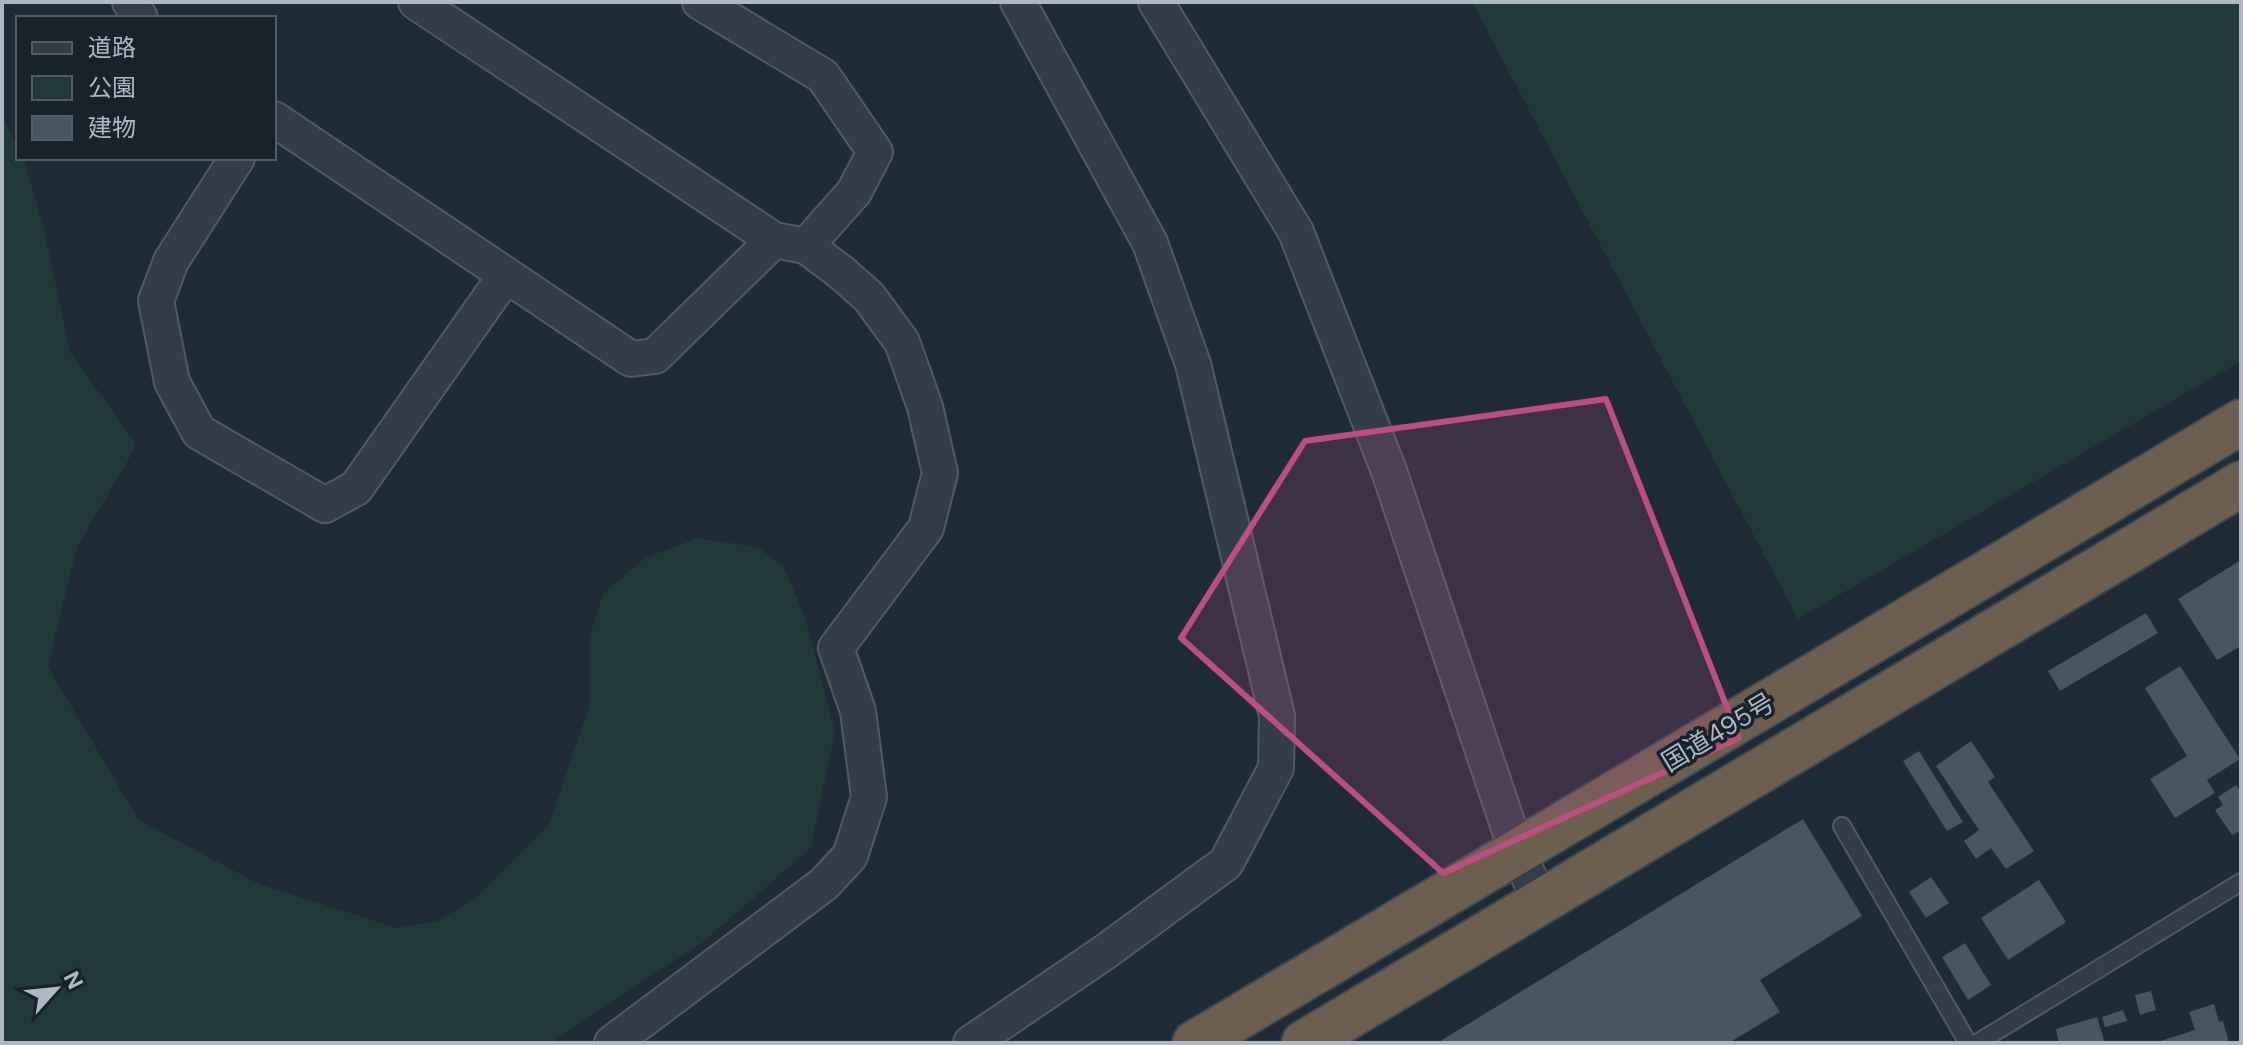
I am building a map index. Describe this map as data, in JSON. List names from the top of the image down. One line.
{"streets":{"highway":["国道495号"]},"legend":["道路","公園","建物"],"north":"top right"}
